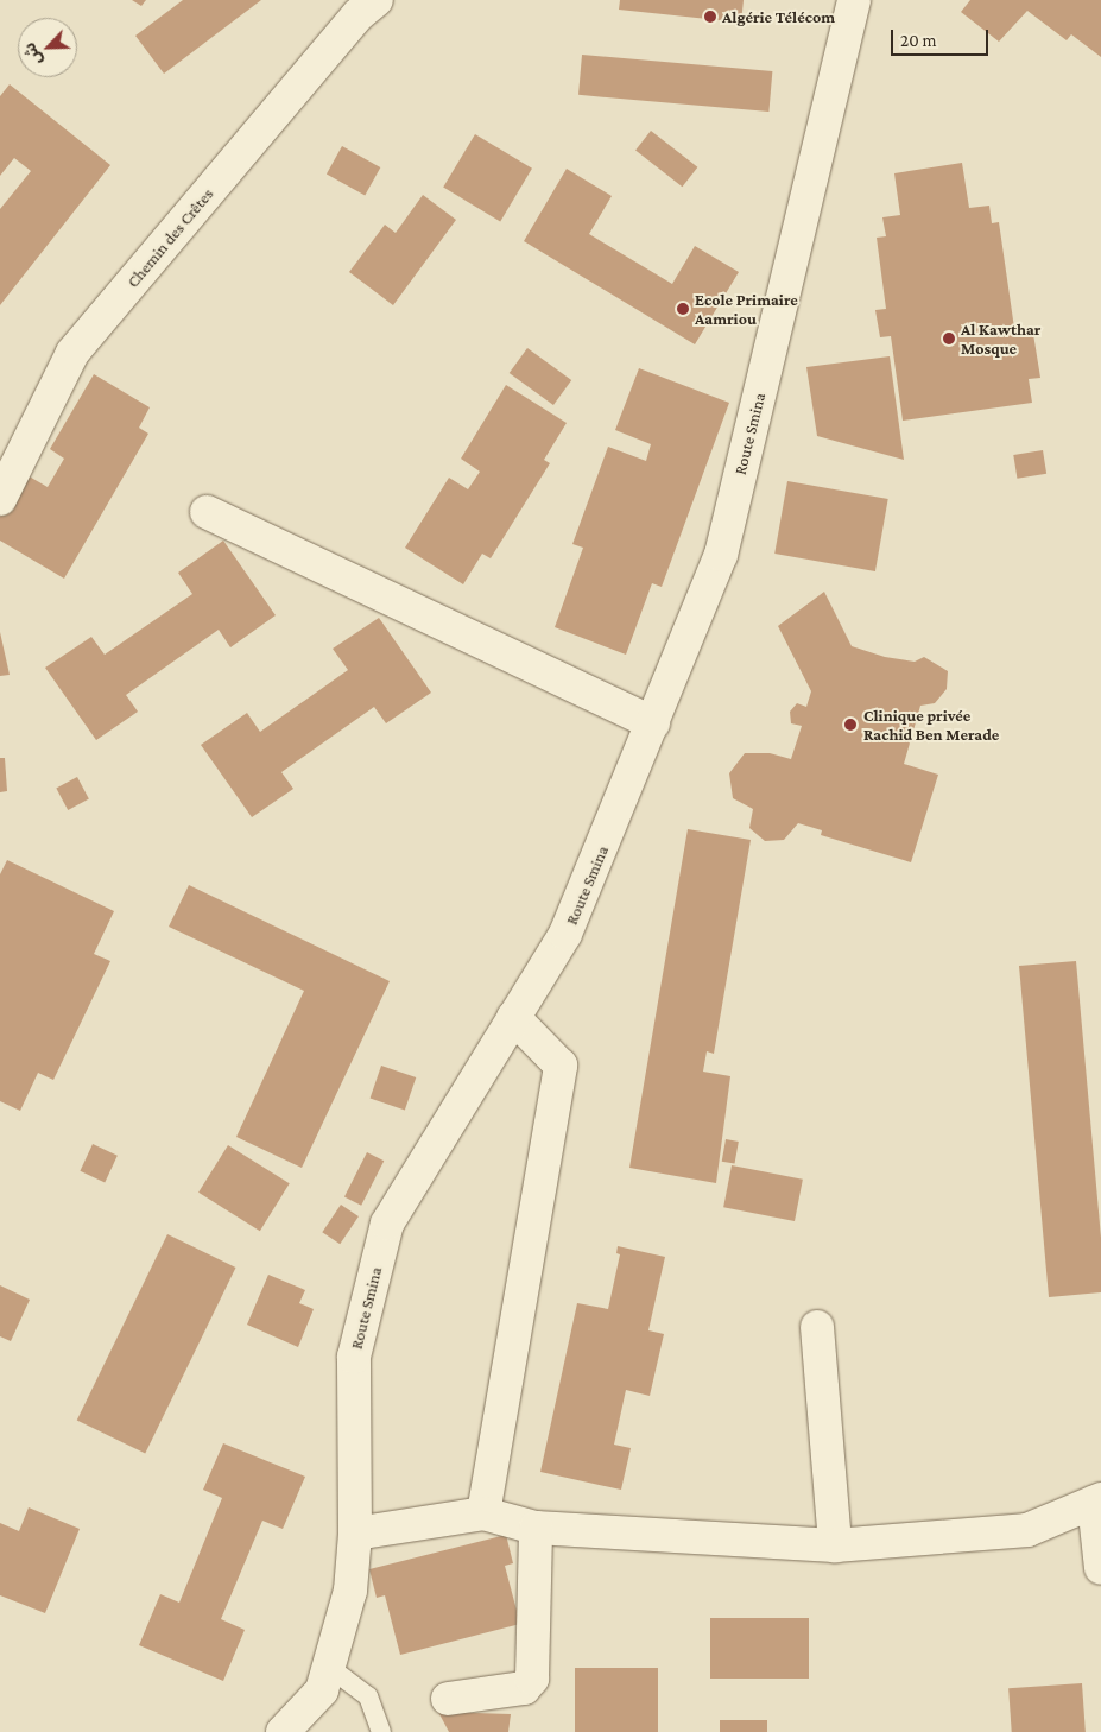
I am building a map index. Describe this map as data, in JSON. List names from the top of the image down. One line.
{"streets":{"street":["Chemin des Crêtes","Route Smina"]},"places":["Algérie Télécom","Ecole Primaire Aamriou","Al Kawthar Mosque","Clinique privée Rachid Ben Merade"],"scale_bar":"20 m","north":"bottom left"}
